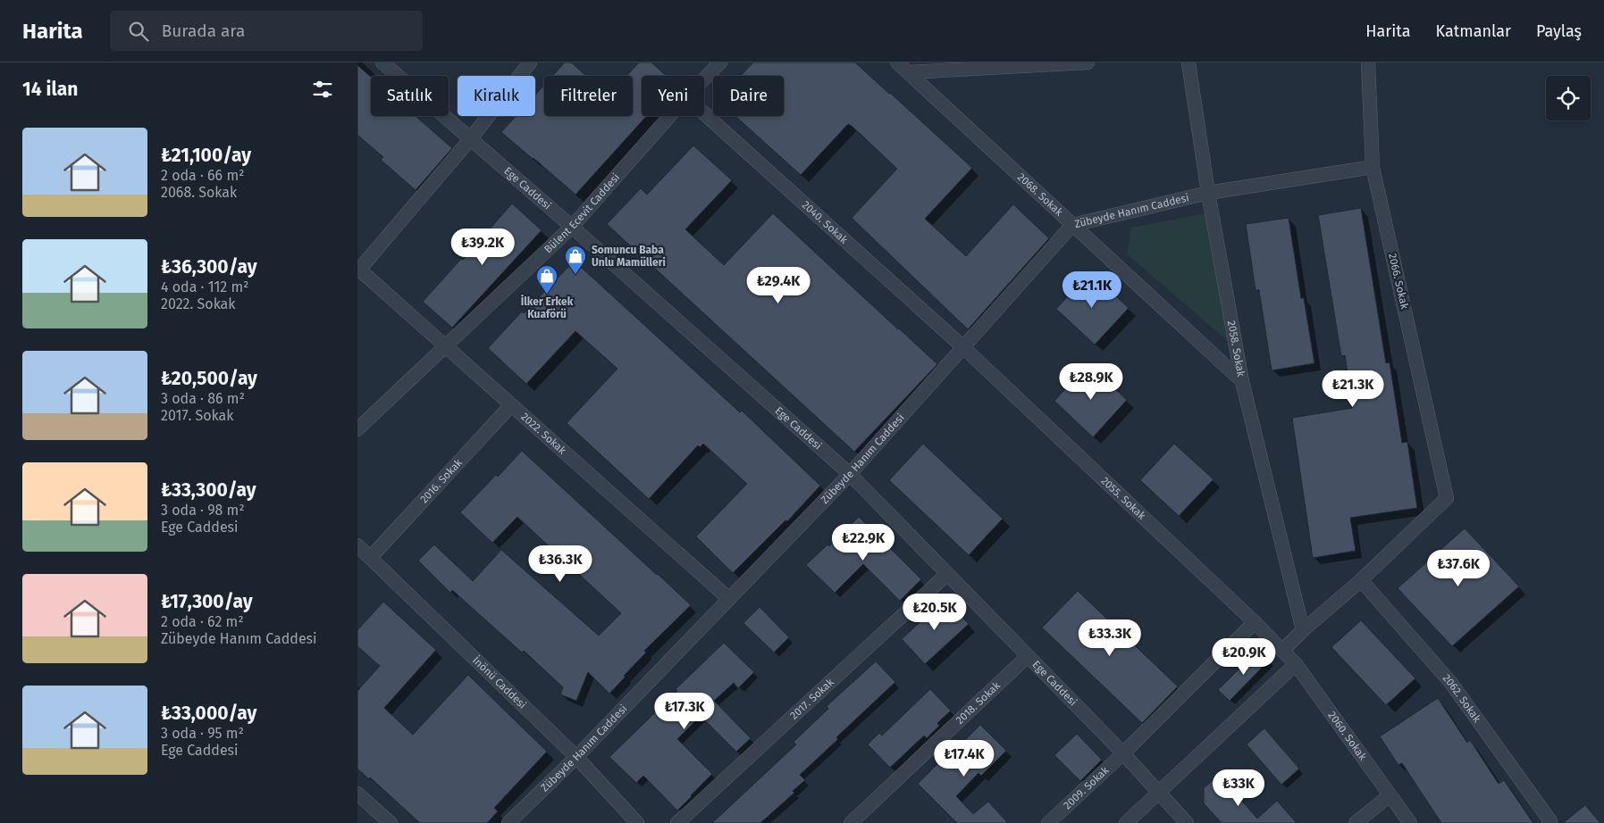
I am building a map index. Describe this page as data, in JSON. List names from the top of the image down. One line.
{"streets":{"street":["Ege Caddesi","2068. Sokak","Zübeyde Hanım Caddesi","Bülent Ecevit Caddesi","2040. Sokak","2066. Sokak","2058. Sokak","2022. Sokak","2016. Sokak","2055. Sokak","İnönü Caddesi","2062. Sokak","2017. Sokak","2018. Sokak","2060. Sokak","2009. Sokak"]},"crossings":[["Ege Caddesi","Zübeyde Hanım Caddesi"],["Ege Caddesi","Bülent Ecevit Caddesi"],["Ege Caddesi","2017. Sokak"],["Ege Caddesi","2018. Sokak"],["Ege Caddesi","2009. Sokak"],["2068. Sokak","Zübeyde Hanım Caddesi"],["2068. Sokak","2058. Sokak"],["Zübeyde Hanım Caddesi","2040. Sokak"],["Zübeyde Hanım Caddesi","2066. Sokak"],["Zübeyde Hanım Caddesi","2058. Sokak"],["Zübeyde Hanım Caddesi","2022. Sokak"],["Zübeyde Hanım Caddesi","2055. Sokak"],["Zübeyde Hanım Caddesi","İnönü Caddesi"],["Bülent Ecevit Caddesi","2022. Sokak"],["2040. Sokak","2055. Sokak"],["2066. Sokak","2062. Sokak"],["2022. Sokak","2016. Sokak"],["2016. Sokak","İnönü Caddesi"],["2055. Sokak","2060. Sokak"],["2055. Sokak","2009. Sokak"]],"places":{"shop":["Somuncu Baba Unlu Mamülleri","İlker Erkek Kuaförü"]},"page":{"header":"Harita","search":"Burada ara","nav":["Harita","Katmanlar","Paylaş"],"heading":"14 ilan","chip":["Satılık","Kiralık","Filtreler","Yeni","Daire"],"list":[{"name":"₺21,100/ay","note":"2 oda · 66 m² · 2068. Sokak"},{"name":"₺36,300/ay","note":"4 oda · 112 m² · 2022. Sokak"},{"name":"₺20,500/ay","note":"3 oda · 86 m² · 2017. Sokak"},{"name":"₺33,300/ay","note":"3 oda · 98 m² · Ege Caddesi"},{"name":"₺17,300/ay","note":"2 oda · 62 m² · Zübeyde Hanım Caddesi"},{"name":"₺33,000/ay","note":"3 oda · 95 m² · Ege Caddesi"}],"price":["₺39.2K","₺29.4K","₺21.1K","₺28.9K","₺21.3K","₺22.9K","₺36.3K","₺37.6K","₺20.5K","₺33.3K","₺20.9K","₺17.3K","₺17.4K","₺33K"]}}
